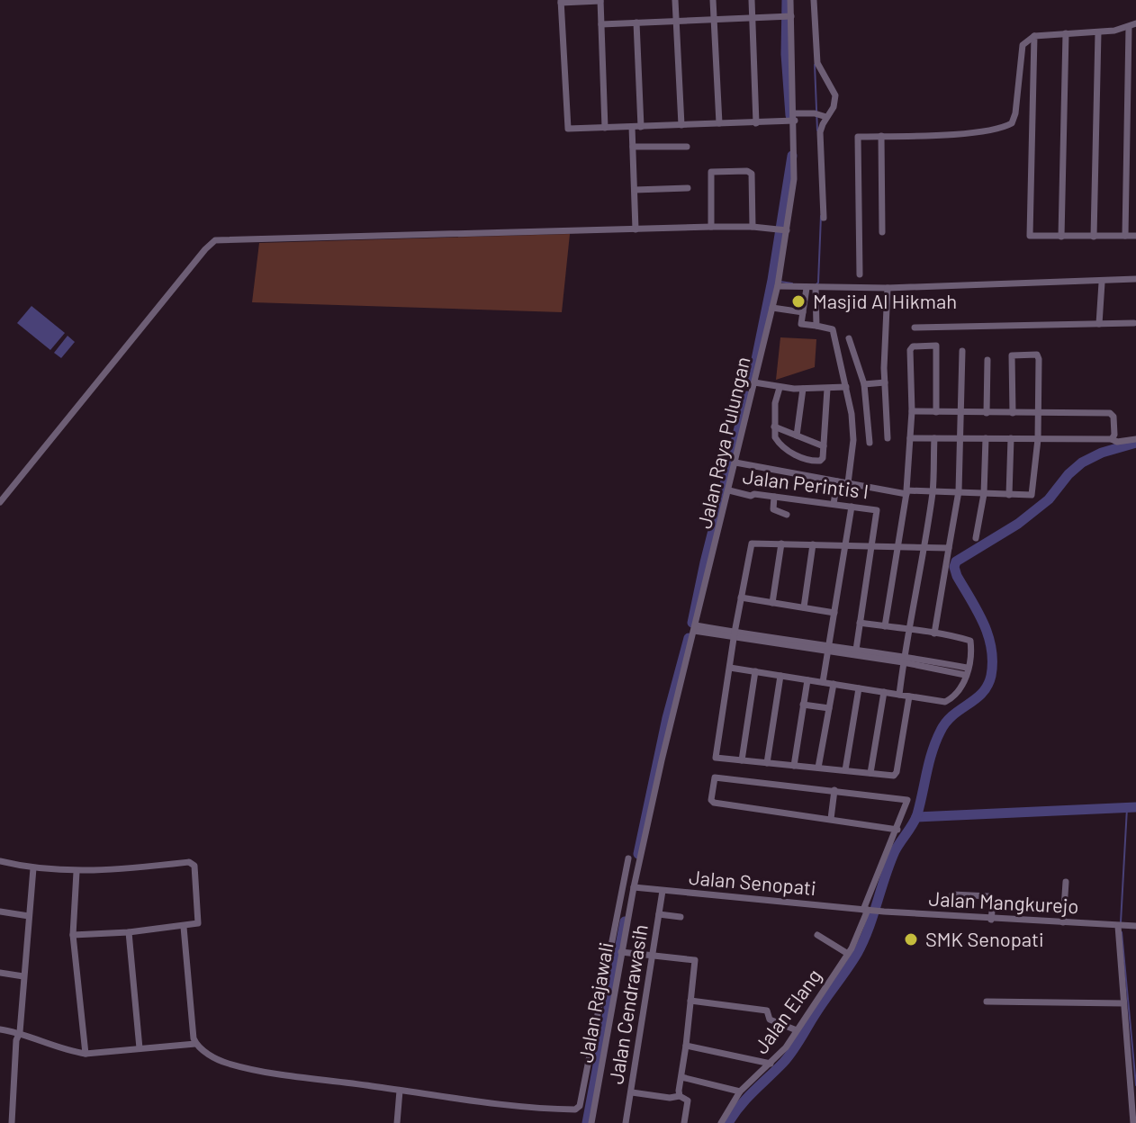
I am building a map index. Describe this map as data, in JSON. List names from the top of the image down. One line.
{"streets":{"street":["Jalan Raya Pulungan","Jalan Perintis I","Jalan Senopati","Jalan Mangkurejo","Jalan Rajawali","Jalan Cendrawasih","Jalan Elang"]},"crossings":[["Jalan Raya Pulungan","Jalan Perintis I"],["Jalan Raya Pulungan","Jalan Senopati"],["Jalan Raya Pulungan","Jalan Rajawali"],["Jalan Senopati","Jalan Mangkurejo"],["Jalan Senopati","Jalan Rajawali"],["Jalan Senopati","Jalan Cendrawasih"],["Jalan Senopati","Jalan Elang"],["Jalan Mangkurejo","Jalan Elang"]],"places":["Masjid Al Hikmah","SMK Senopati"]}
